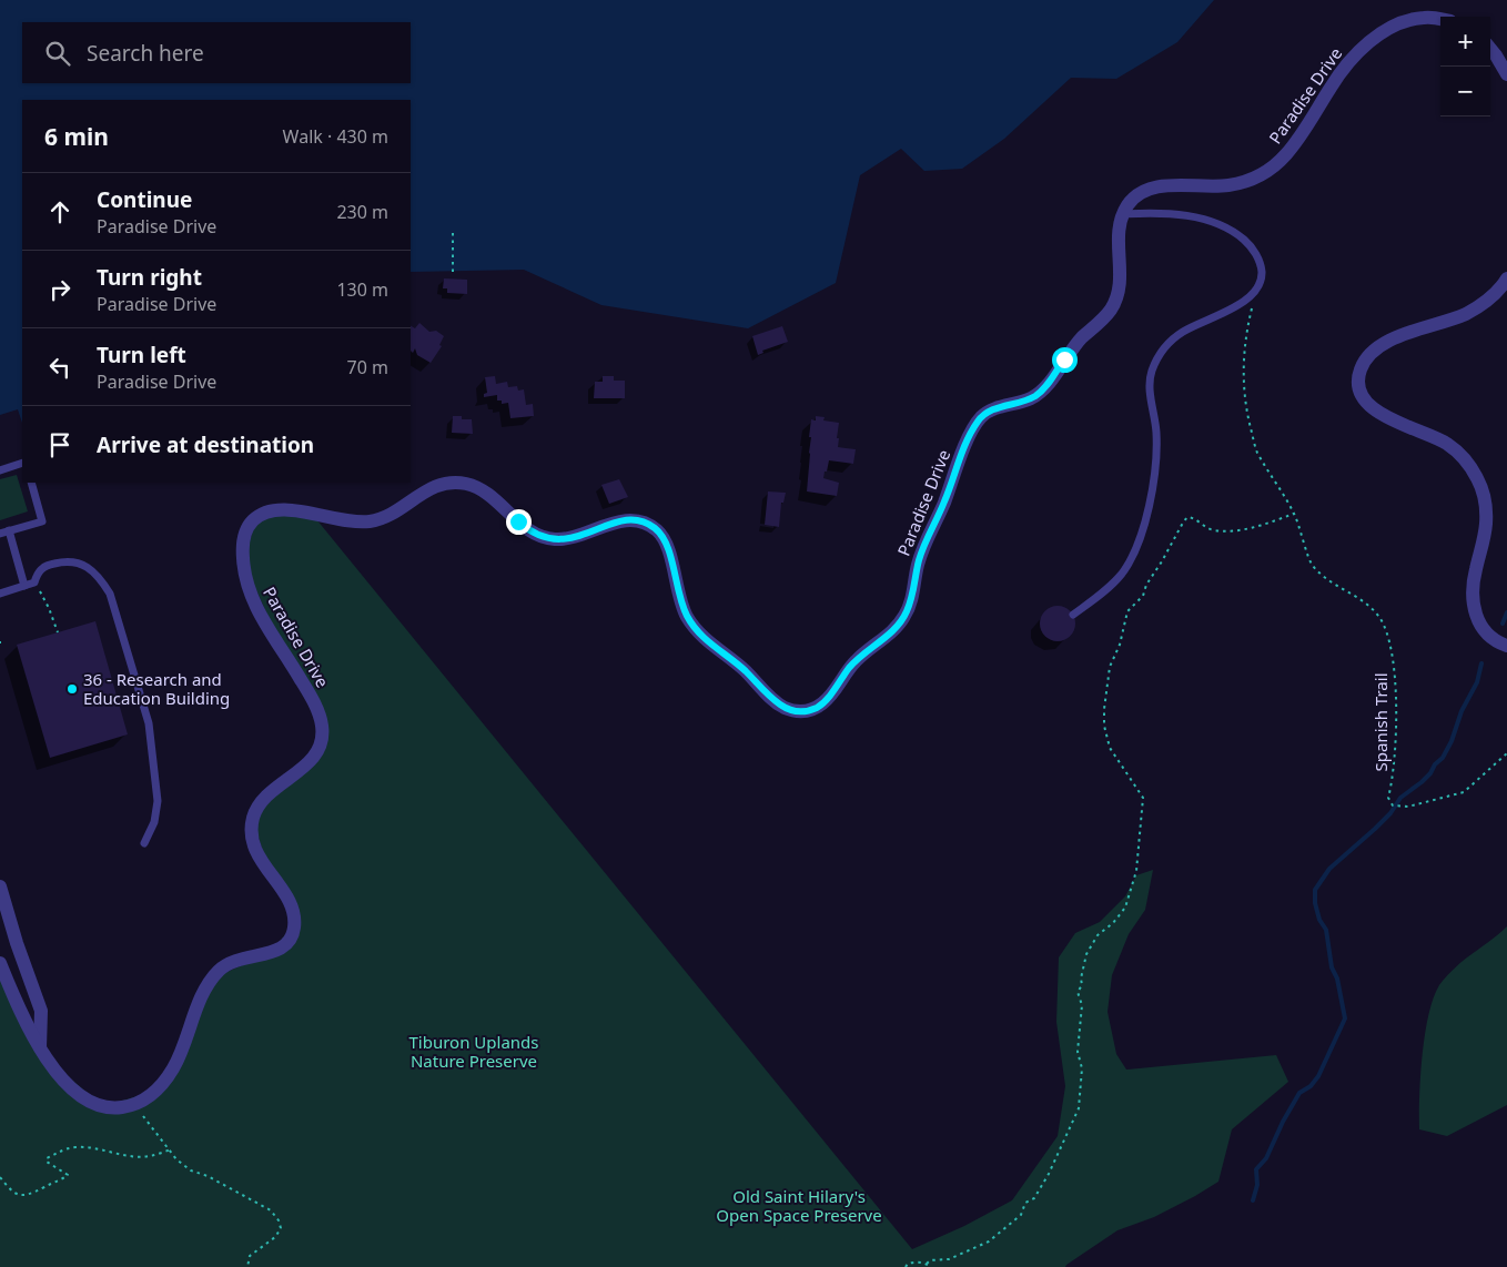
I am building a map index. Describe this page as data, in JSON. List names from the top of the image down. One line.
{"streets":{"street":["Paradise Drive"],"path":["Spanish Trail"]},"parks":["Tiburon Uplands Nature Preserve","Old Saint Hilary's Open Space Preserve"],"places":["36 - Research and Education Building"],"page":{"map_buttons":["+","−"],"search":"Search here","heading":["6 min","Walk · 430 m"],"list":[["Continue","Paradise Drive","230 m"],["Turn right","Paradise Drive","130 m"],["Turn left","Paradise Drive","70 m"],"Arrive at destination"]}}
